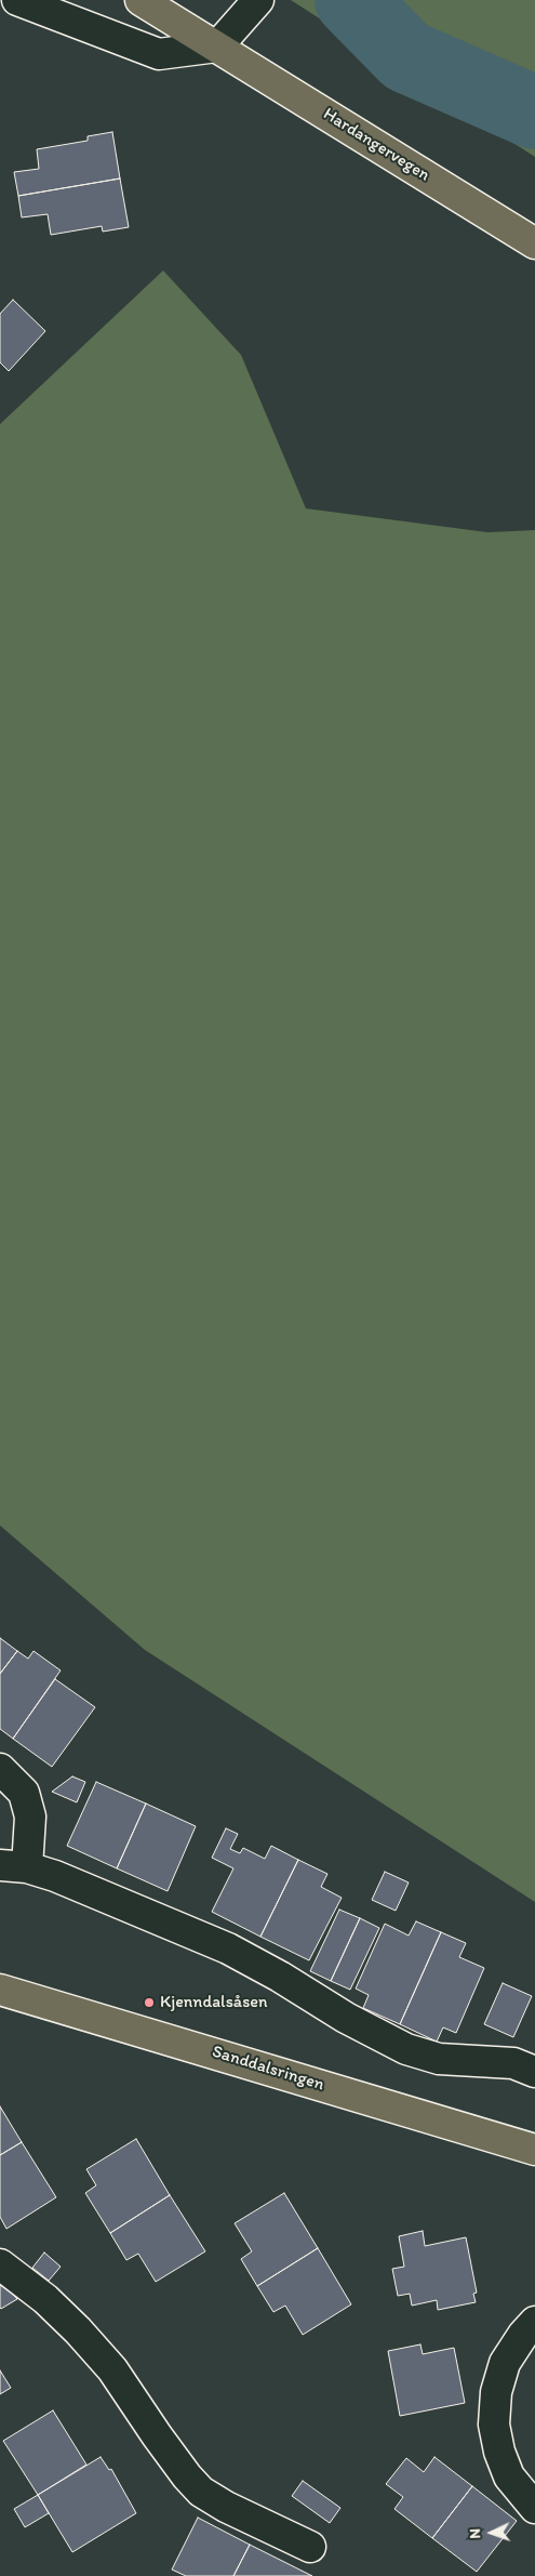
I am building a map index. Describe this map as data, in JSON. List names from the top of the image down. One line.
{"streets":{"main road":["Hardangervegen","Sanddalsringen"]},"places":["Kjenndalsåsen"],"north":"left"}
